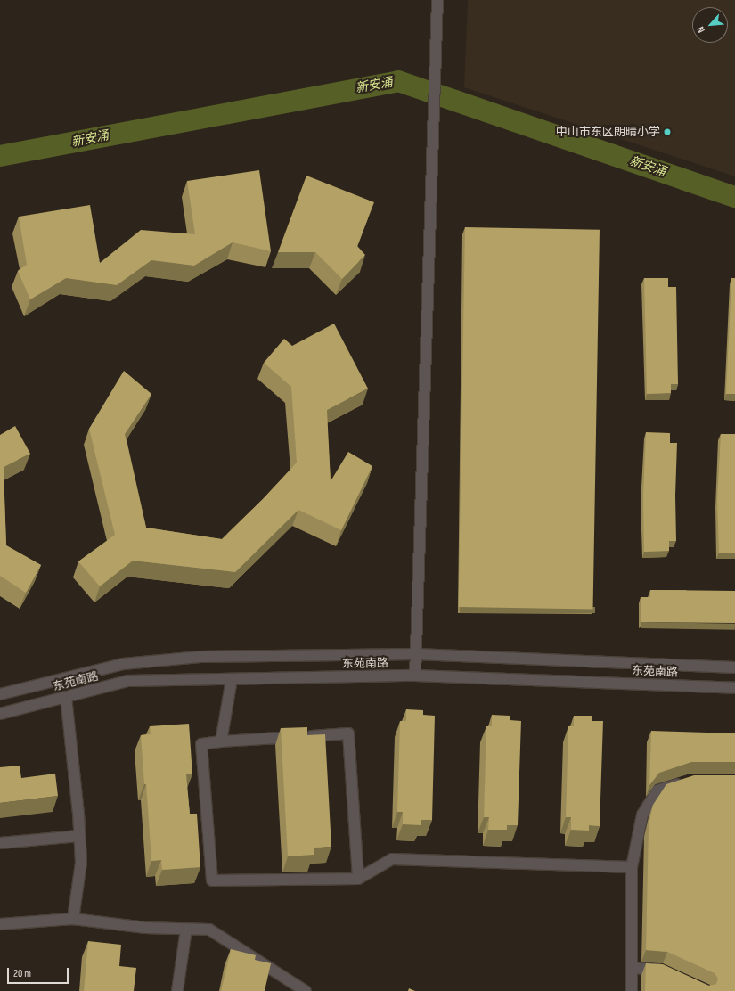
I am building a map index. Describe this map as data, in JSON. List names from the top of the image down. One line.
{"streets":{"street":["东苑南路"]},"water":["新安涌"],"places":["中山市东区朗晴小学"],"scale_bar":"20 m","north":"bottom left"}
